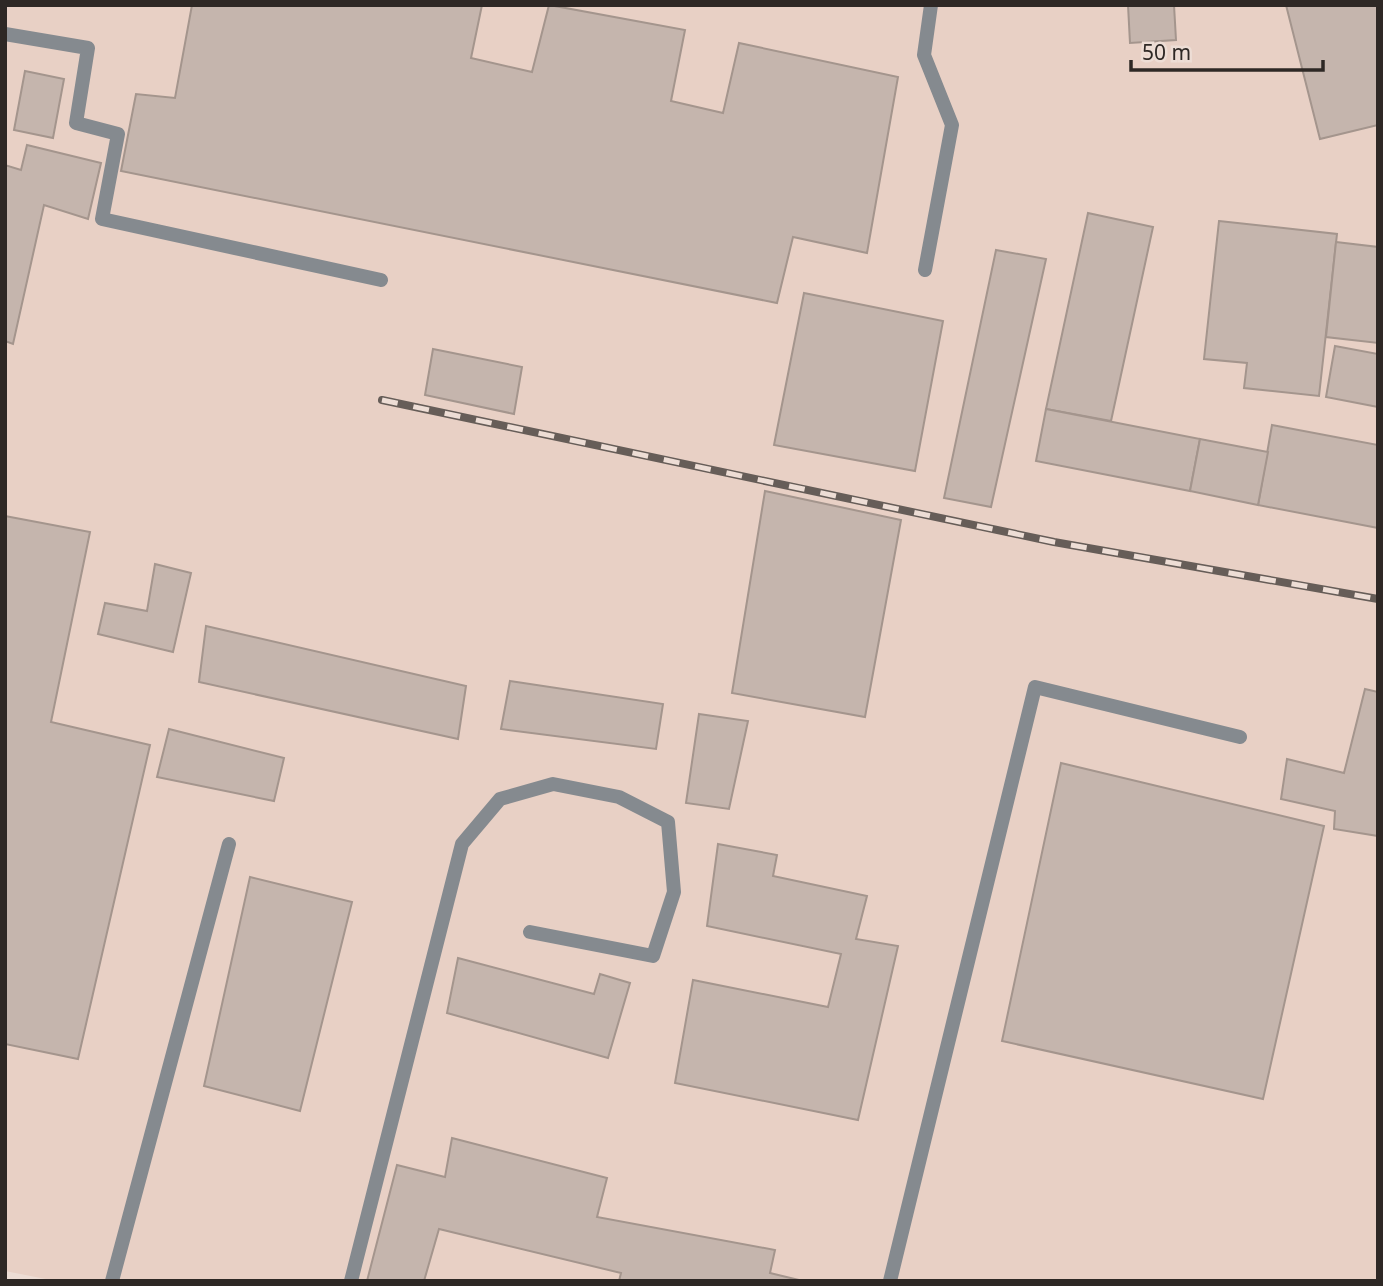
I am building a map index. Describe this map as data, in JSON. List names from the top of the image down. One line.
{"scale_bar":"50 m"}
